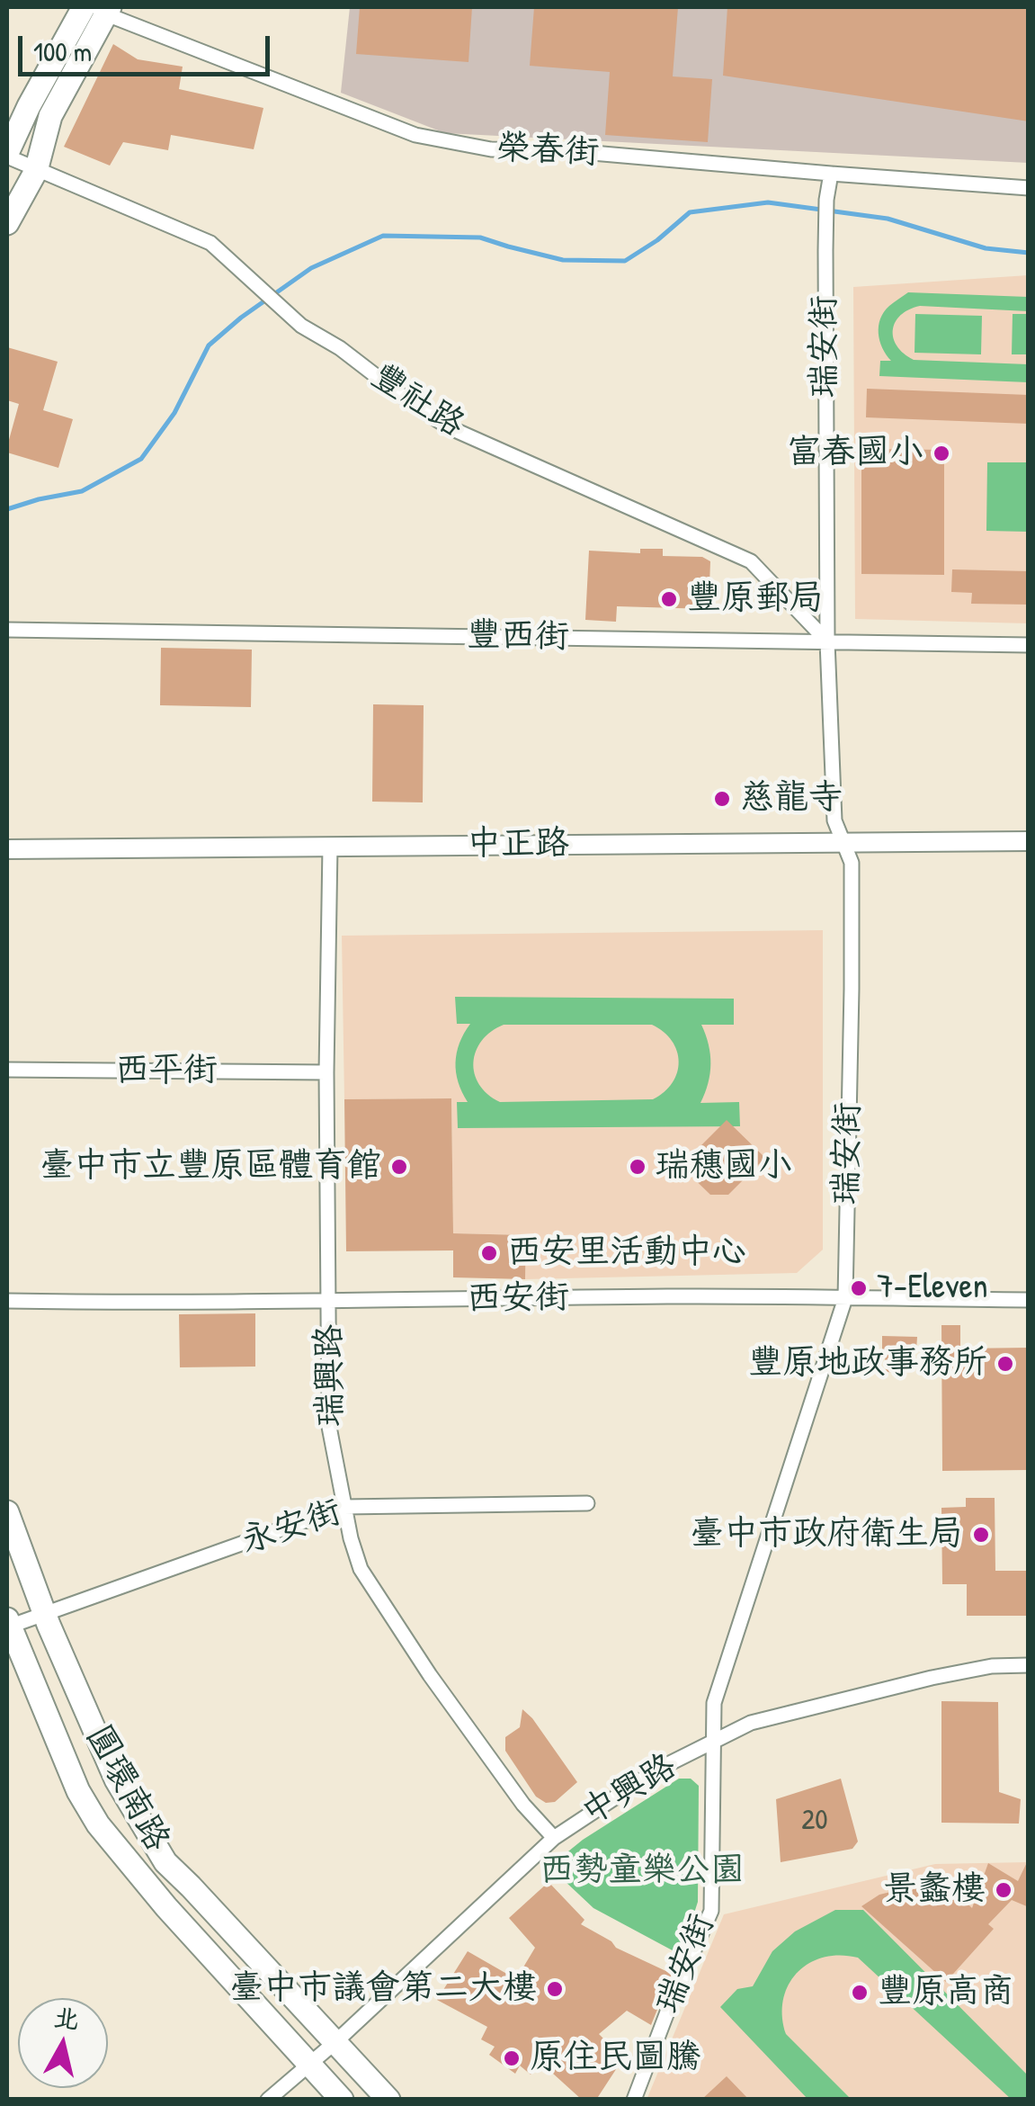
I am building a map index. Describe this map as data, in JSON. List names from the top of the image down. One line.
{"streets":{"main road":["圓環南路"],"street":["榮春街","瑞安街","豐社路","豐西街","中正路","西平街","西安街","瑞興路","永安街","中興路"]},"crossings":[["榮春街","瑞安街"],["瑞安街","豐社路"],["瑞安街","豐西街"],["瑞安街","中正路"],["瑞安街","西安街"],["瑞安街","中興路"],["豐社路","豐西街"],["中正路","瑞興路"],["西平街","瑞興路"],["西安街","瑞興路"],["瑞興路","永安街"],["瑞興路","中興路"],["永安街","圓環南路"],["圓環南路","中興路"]],"parks":["西勢童樂公園"],"places":["富春國小","豐原郵局","慈龍寺","臺中市立豐原區體育館","瑞穗國小","西安里活動中心","7-Eleven","豐原地政事務所","臺中市政府衛生局","景蠡樓","臺中市議會第二大樓","豐原高商","原住民圖騰"],"house_numbers":["20"],"scale_bar":"100 m","north":"top"}
